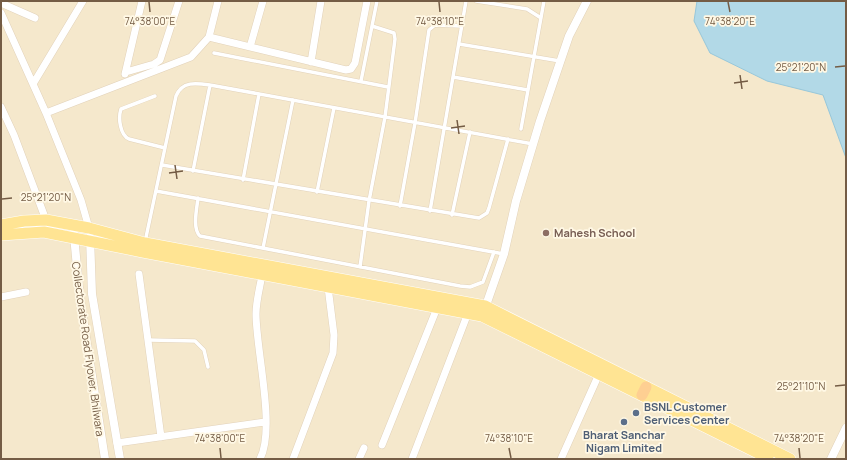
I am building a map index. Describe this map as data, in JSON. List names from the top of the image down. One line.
{"streets":{"street":["Collectorate Road Flyover, Bhilwara"]},"places":["Mahesh School","BSNL Customer Services Center","Bharat Sanchar Nigam Limited"],"coordinates":["74°38'00\"E","74°38'20\"E","74°38'10\"E","25°21'20\"N","25°21'10\"N"]}
